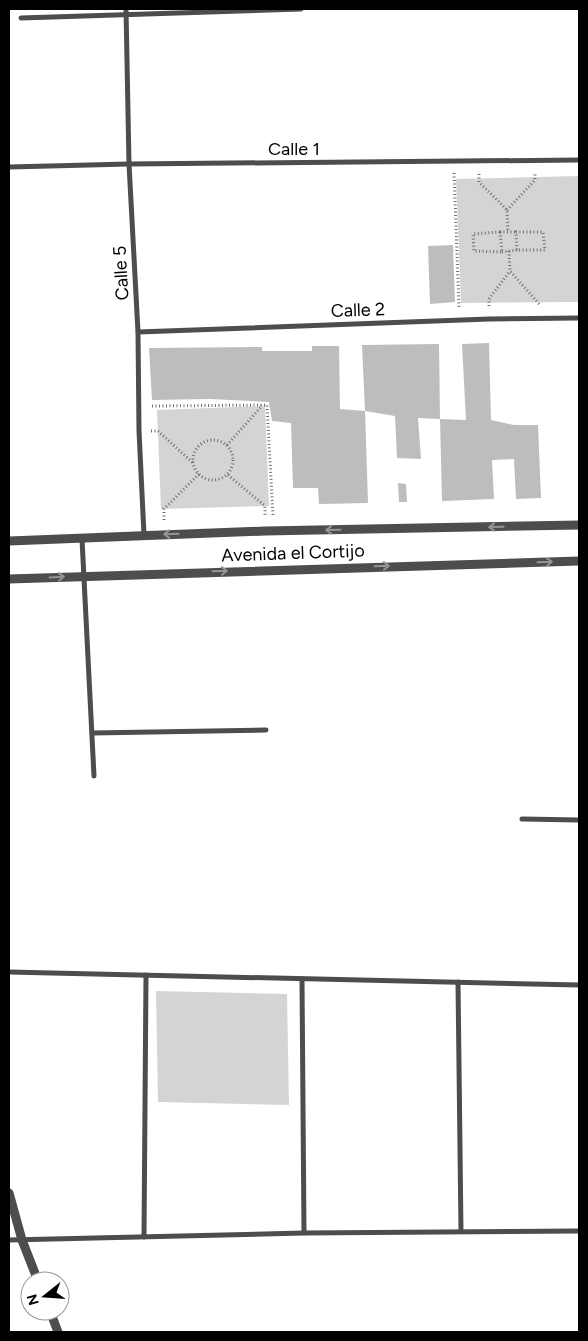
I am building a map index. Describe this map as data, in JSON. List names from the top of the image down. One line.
{"streets":{"street":["Calle 1","Calle 5","Calle 2","Avenida el Cortijo"]},"crossings":[["Calle 1","Calle 5"],["Calle 5","Calle 2"],["Calle 5","Avenida el Cortijo"]],"north":"left"}
